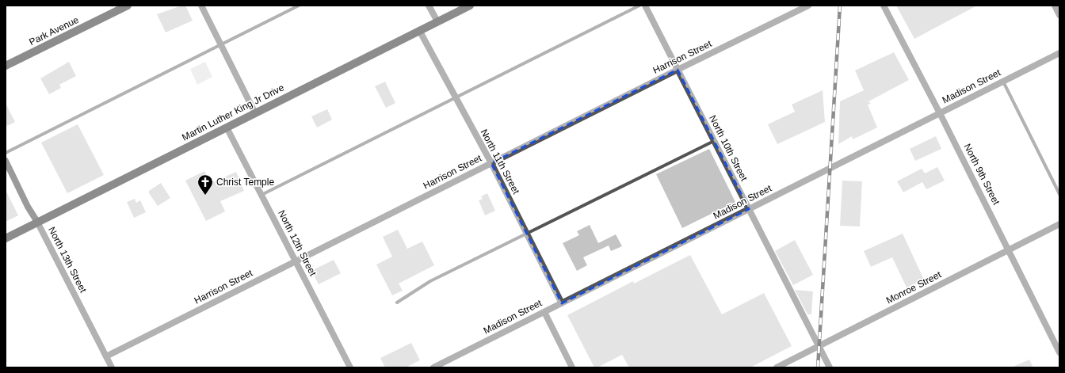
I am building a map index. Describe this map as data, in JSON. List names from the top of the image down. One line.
{"streets":{"main road":["Park Avenue","Martin Luther King Jr Drive","North 13th Street"],"street":["Harrison Street","Madison Street","North 10th Street","North 11th Street","North 9th Street","North 12th Street","Monroe Street"]},"crossings":[["Harrison Street","North 10th Street"],["Harrison Street","North 11th Street"],["Harrison Street","North 12th Street"],["Harrison Street","North 13th Street"],["Madison Street","North 10th Street"],["Madison Street","North 11th Street"],["Madison Street","North 9th Street"],["Martin Luther King Jr Drive","North 11th Street"],["Martin Luther King Jr Drive","North 12th Street"],["Martin Luther King Jr Drive","North 13th Street"],["North 10th Street","Monroe Street"],["North 9th Street","Monroe Street"]],"places":{"church":["Christ Temple"]}}
